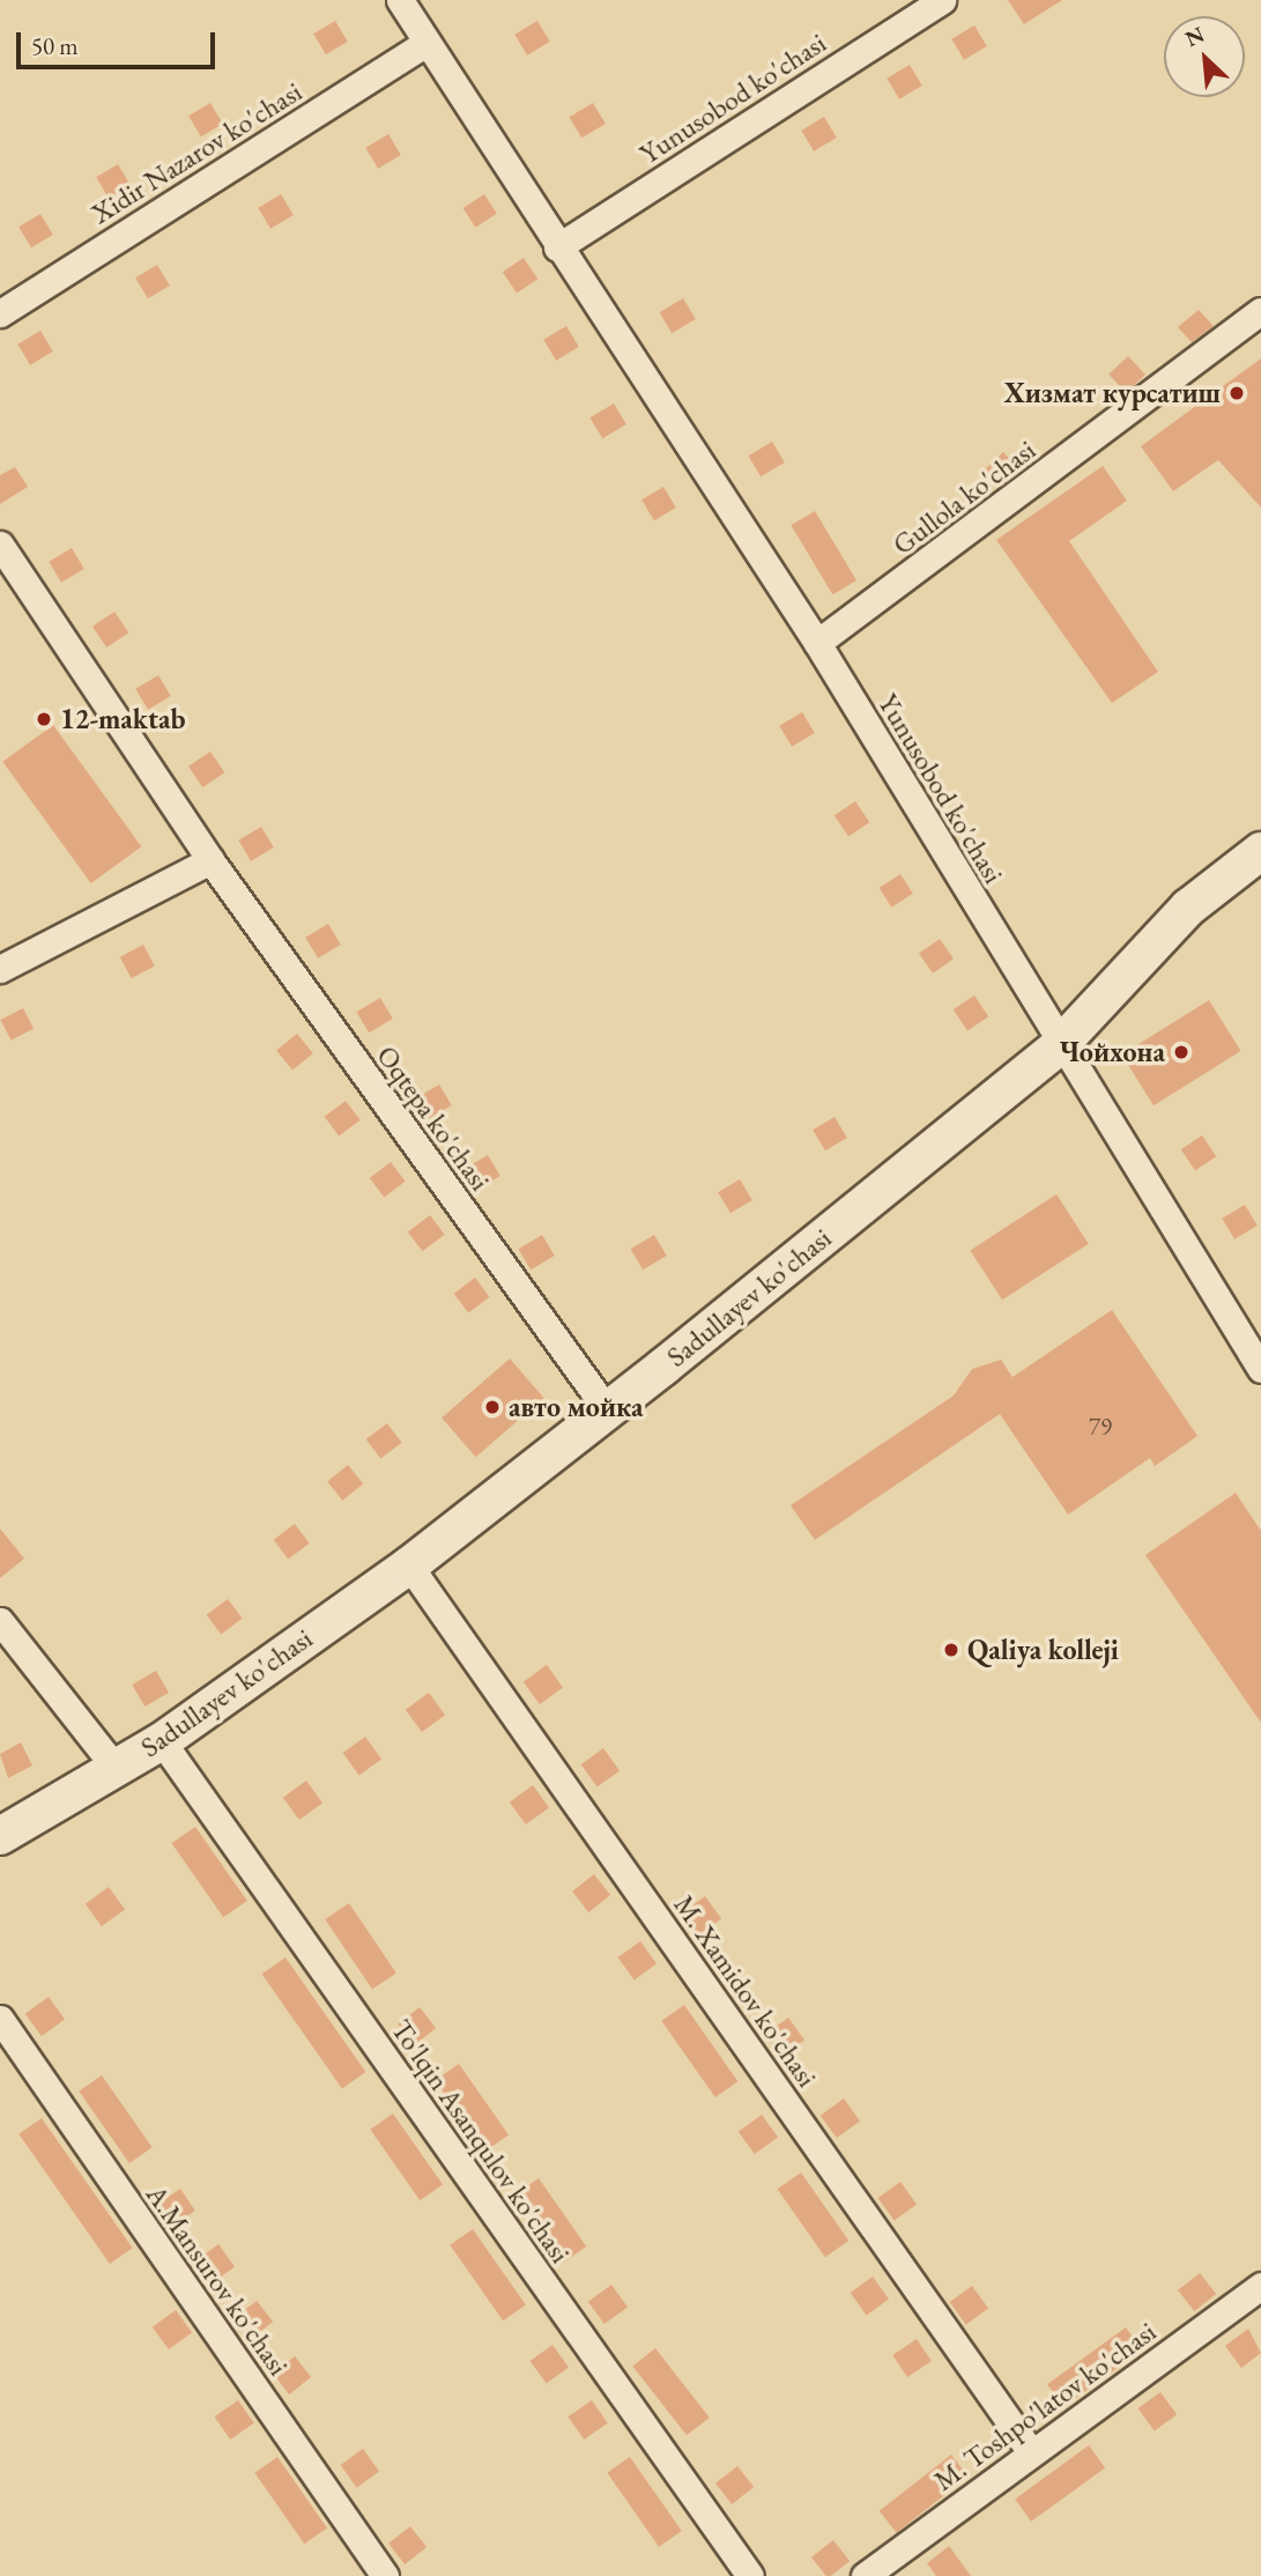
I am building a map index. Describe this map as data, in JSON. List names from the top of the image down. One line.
{"streets":{"main road":["Sadullayev ko'chasi"],"street":["Yunusobod ko'chasi","Xidir Nazarov ko'chasi","Gullola ko'chasi","Oqtepa ko'chasi","M. Xamidov ko'chasi","To'lqin Asanqulov ko'chasi","A.Mansurov ko'chasi","M. Toshpo'latov ko'chasi"]},"crossings":[["Yunusobod ko'chasi","Xidir Nazarov ko'chasi"],["Yunusobod ko'chasi","Gullola ko'chasi"],["Yunusobod ko'chasi","Sadullayev ko'chasi"],["Oqtepa ko'chasi","Sadullayev ko'chasi"],["Sadullayev ko'chasi","M. Xamidov ko'chasi"],["Sadullayev ko'chasi","To'lqin Asanqulov ko'chasi"],["M. Xamidov ko'chasi","M. Toshpo'latov ko'chasi"]],"places":["Хизмат курсатиш","12-maktab","Чойхона","авто мойка","Qaliya kolleji"],"house_numbers":["79"],"scale_bar":"50 m","north":"top left"}
